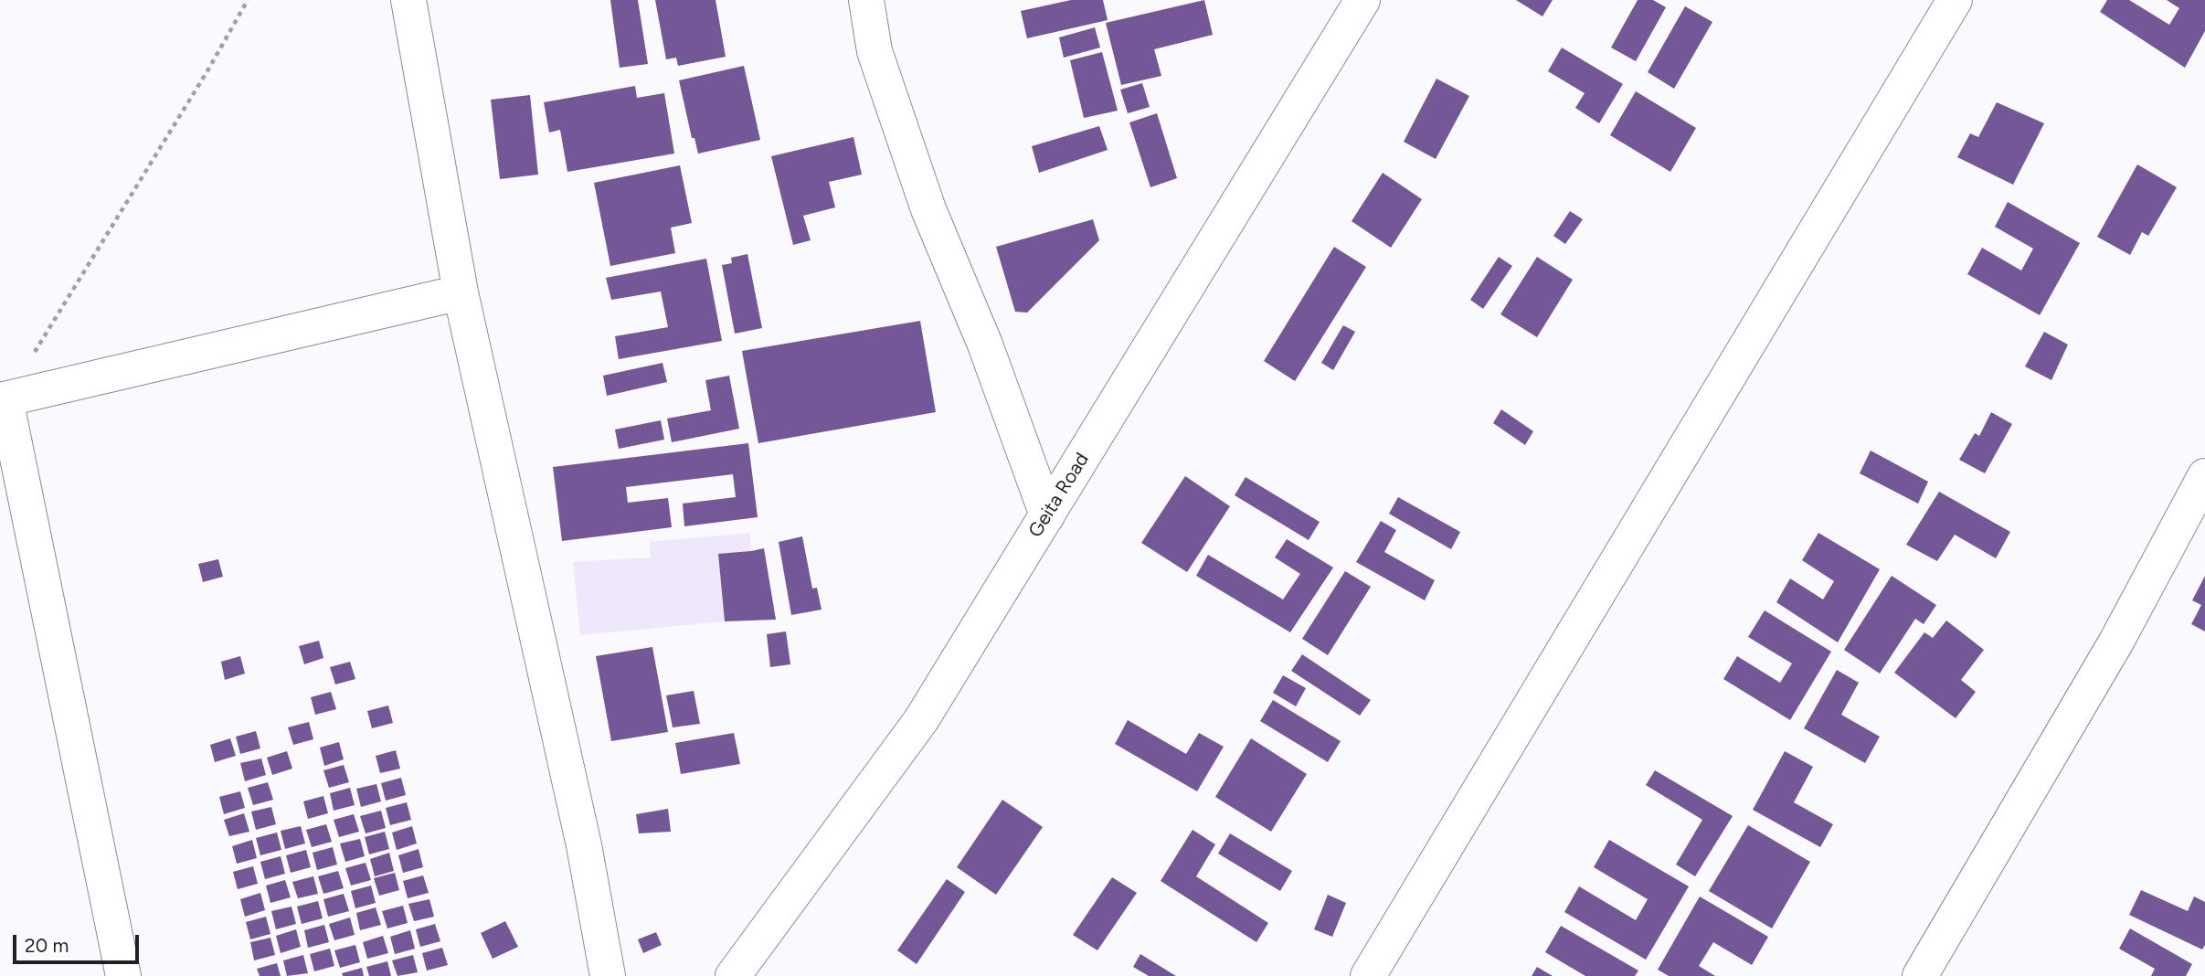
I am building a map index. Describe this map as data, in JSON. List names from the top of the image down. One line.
{"streets":{"street":["Geita Road"]},"scale_bar":"20 m"}
